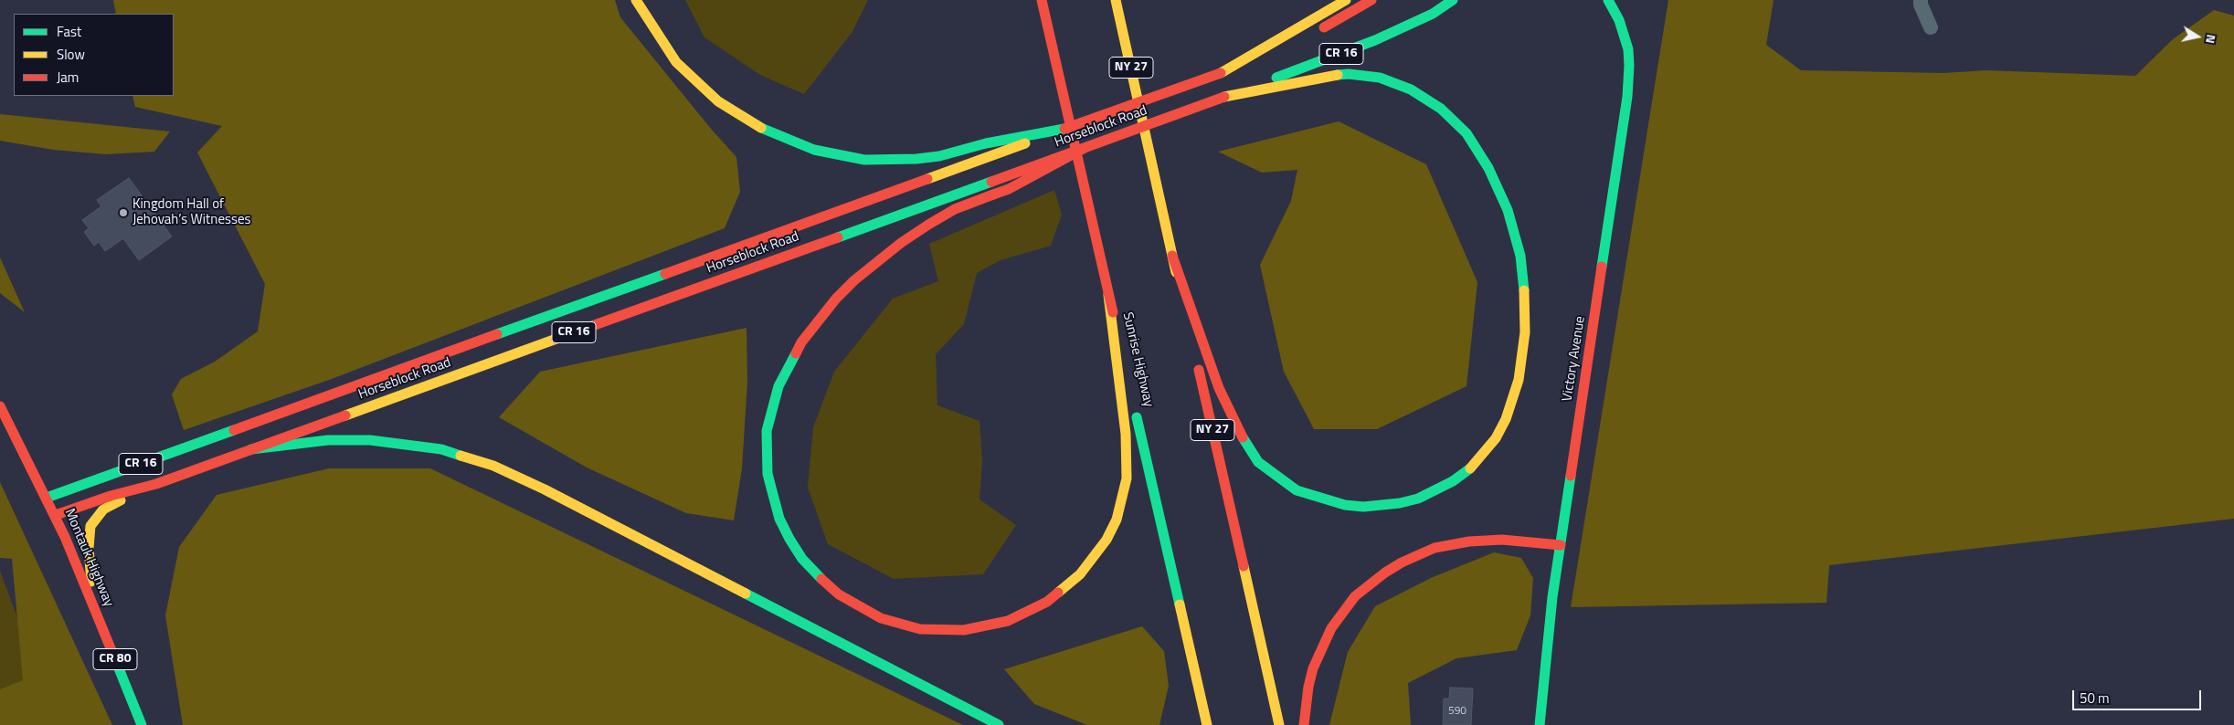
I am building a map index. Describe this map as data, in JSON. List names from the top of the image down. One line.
{"streets":{"main road":["CR 16","NY 27","Horseblock Road","Victory Avenue","Sunrise Highway","Montauk Highway","CR 80"]},"crossings":[["Horseblock Road","Montauk Highway"]],"places":["Kingdom Hall of Jehovah’s Witnesses"],"house_numbers":["590"],"legend":["Fast","Slow","Jam"],"scale_bar":"50 m","north":"right"}
